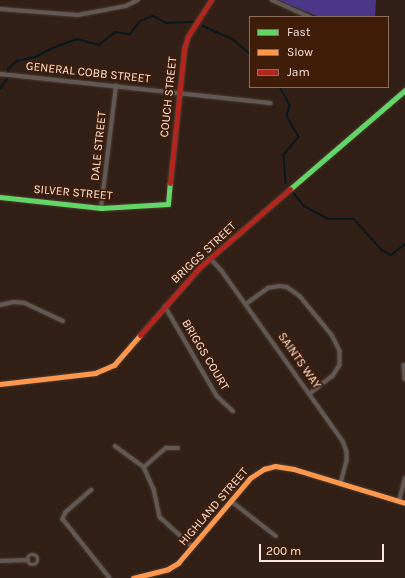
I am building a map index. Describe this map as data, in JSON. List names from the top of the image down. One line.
{"streets":{"street":["GENERAL COBB STREET","COUCH STREET","DALE STREET","SILVER STREET","BRIGGS STREET","BRIGGS COURT","SAINTS WAY","HIGHLAND STREET"]},"crossings":[["GENERAL COBB STREET","COUCH STREET"],["GENERAL COBB STREET","DALE STREET"],["COUCH STREET","SILVER STREET"],["DALE STREET","SILVER STREET"],["BRIGGS STREET","BRIGGS COURT"],["BRIGGS STREET","SAINTS WAY"],["SAINTS WAY","HIGHLAND STREET"]],"legend":["Fast","Slow","Jam"],"scale_bar":"200 m"}
